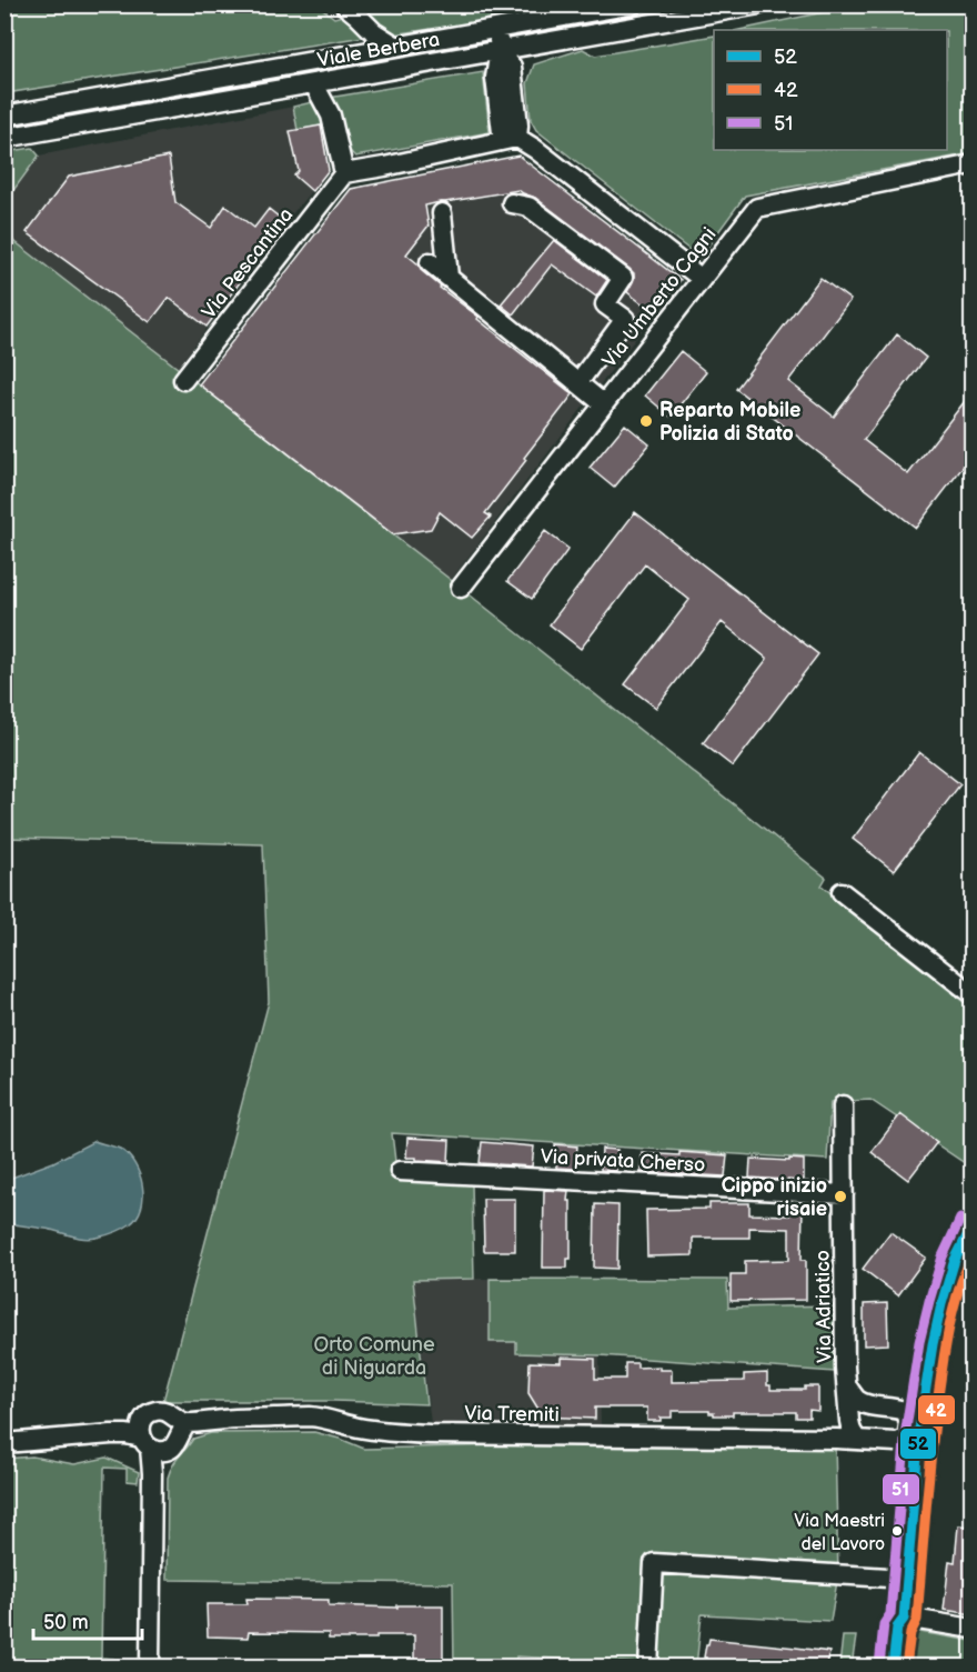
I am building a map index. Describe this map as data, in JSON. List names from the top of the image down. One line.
{"streets":{"street":["Viale Berbera","Via Pescantina","Via Umberto Cagni","Via privata Cherso","Via Adriatico","Via Tremiti"]},"crossings":[["Via privata Cherso","Via Adriatico"],["Via Adriatico","Via Tremiti"]],"parks":["Orto Comune di Niguarda"],"places":["Reparto Mobile Polizia di Stato","Cippo inizio risaie","Via Maestri del Lavoro"],"lines":["transit line 51","transit line 52","transit line 42"],"legend":["52","42","51"],"scale_bar":"50 m"}
